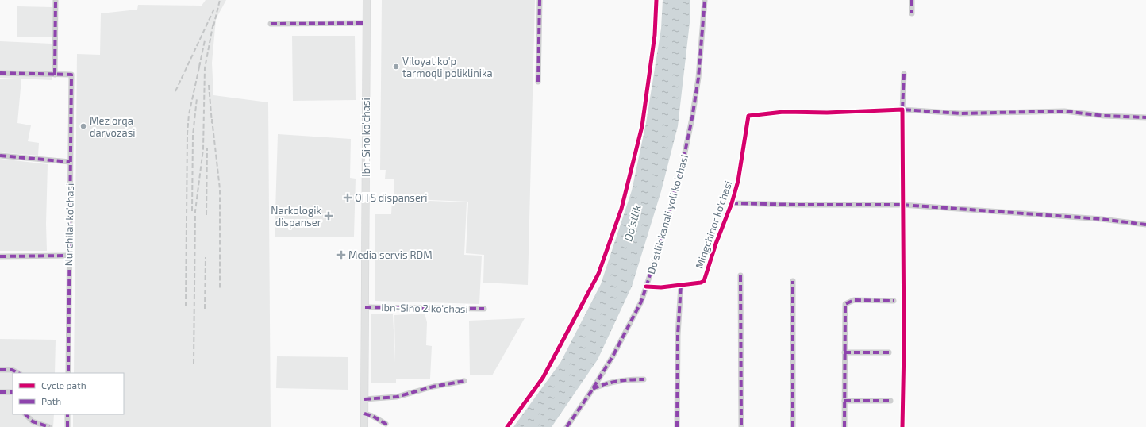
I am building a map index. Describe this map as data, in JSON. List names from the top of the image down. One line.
{"streets":{"main road":["Ibn-Sino ko'chasi"],"street":["Do'stlik kanali yoli ko'chasi","Nurchilar ko'chasi","Mingchinor ko'chasi","Ibn-Sino 2 ko'chasi"]},"crossings":[["Ibn-Sino ko'chasi","Ibn-Sino 2 ko'chasi"],["Do'stlik kanali yoli ko'chasi","Mingchinor ko'chasi"]],"water":["Do'stlik"],"places":{"other":["Viloyat ko'p tarmoqli poliklinika","Mez orqa darvozasi"],"health":["OITS dispanseri","Narkologik dispanser","Media servis RDM"]},"legend":["Cycle path","Path"]}
